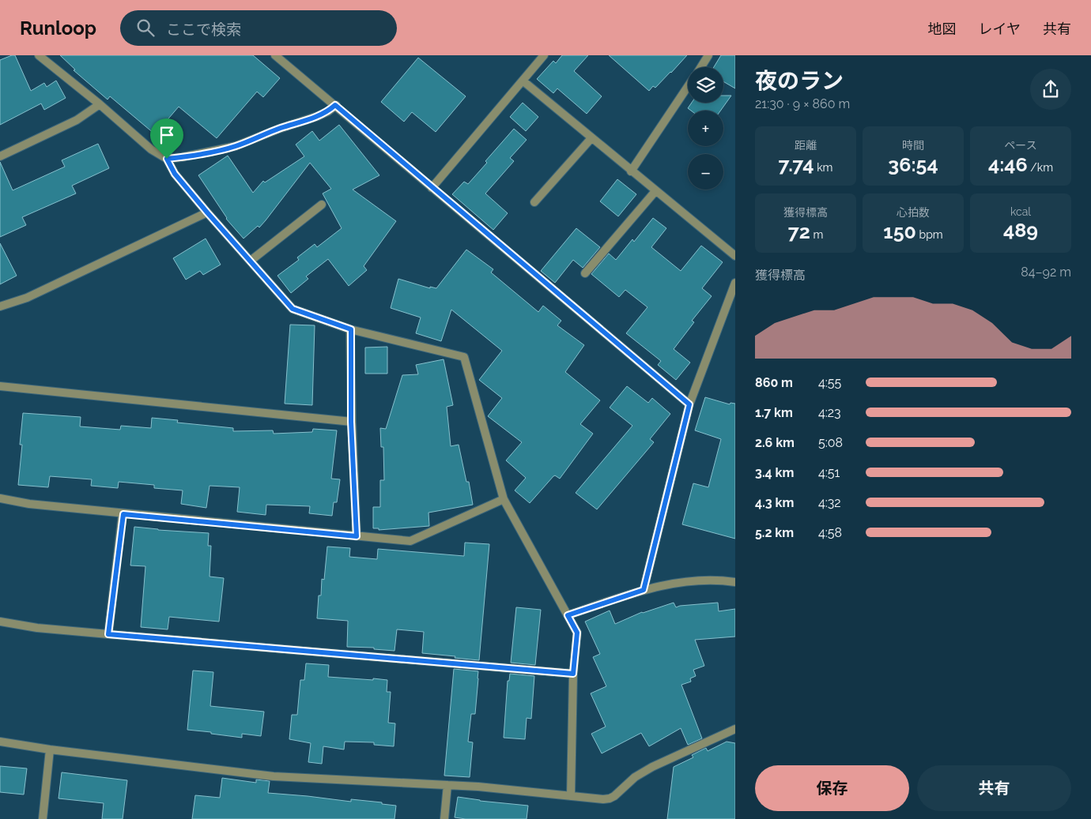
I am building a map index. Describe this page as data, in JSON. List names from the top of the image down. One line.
{"page":{"header":"Runloop","search":"ここで検索","nav":["地図","レイヤ","共有"],"heading":["夜のラン","21:30 · 9 × 860 m"],"map_buttons":["+","−"],"stats":[["距離","7.74 km"],["時間","36:54"],["ペース","4:46 /km"],["獲得標高","72 m"],["心拍数","150 bpm"],["kcal","489"]],"chart":["獲得標高","84–92 m"],"list":[{"name":"860 m","note":"4:55"},{"name":"1.7 km","note":"4:23"},{"name":"2.6 km","note":"5:08"},{"name":"3.4 km","note":"4:51"},{"name":"4.3 km","note":"4:32"},{"name":"5.2 km","note":"4:58"}],"buttons":["保存","共有"]}}
